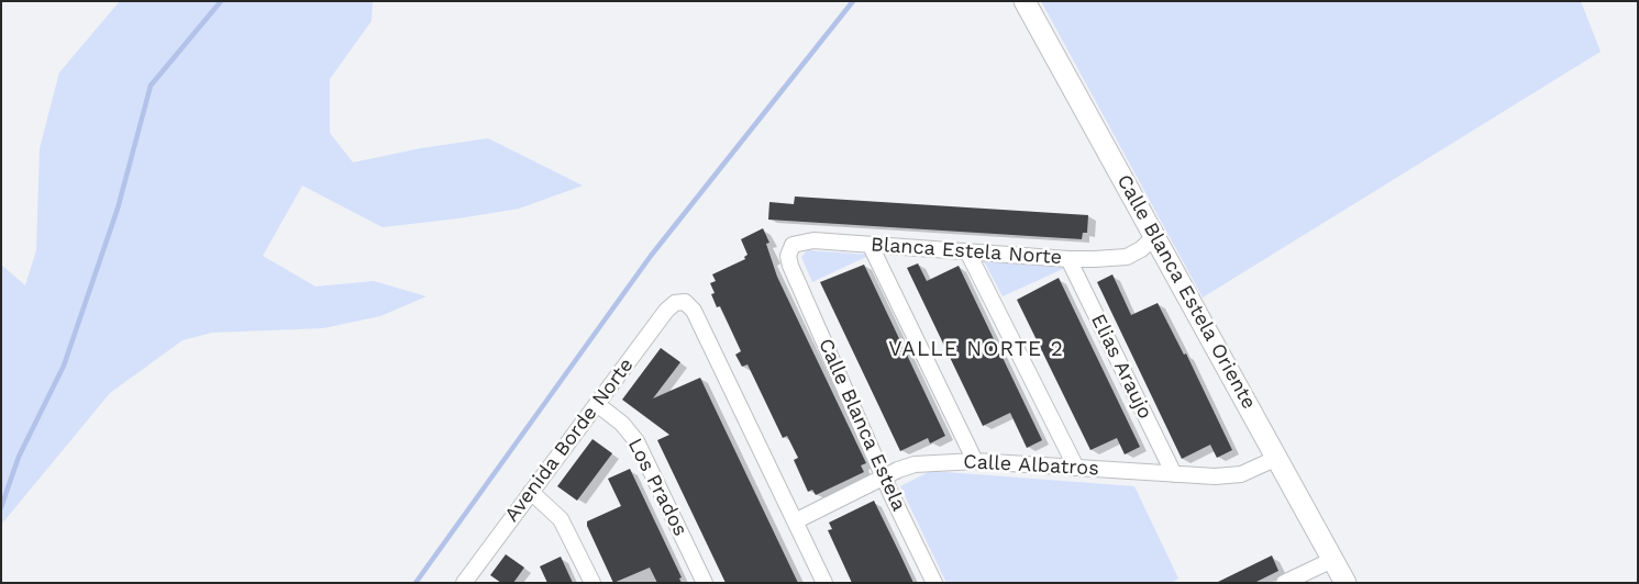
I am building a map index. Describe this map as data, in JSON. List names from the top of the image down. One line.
{"streets":{"street":["Blanca Estela Norte","Calle Blanca Estela Oriente","Elias Araujo","Calle Blanca Estela","Avenida Borde Norte","Calle Albatros","Los Prados"]},"crossings":[["Blanca Estela Norte","Calle Blanca Estela Oriente"],["Blanca Estela Norte","Elias Araujo"],["Blanca Estela Norte","Calle Blanca Estela"],["Calle Blanca Estela Oriente","Calle Albatros"],["Elias Araujo","Calle Albatros"],["Calle Blanca Estela","Calle Albatros"],["Avenida Borde Norte","Calle Albatros"],["Avenida Borde Norte","Los Prados"]],"districts":["VALLE NORTE 2"]}
